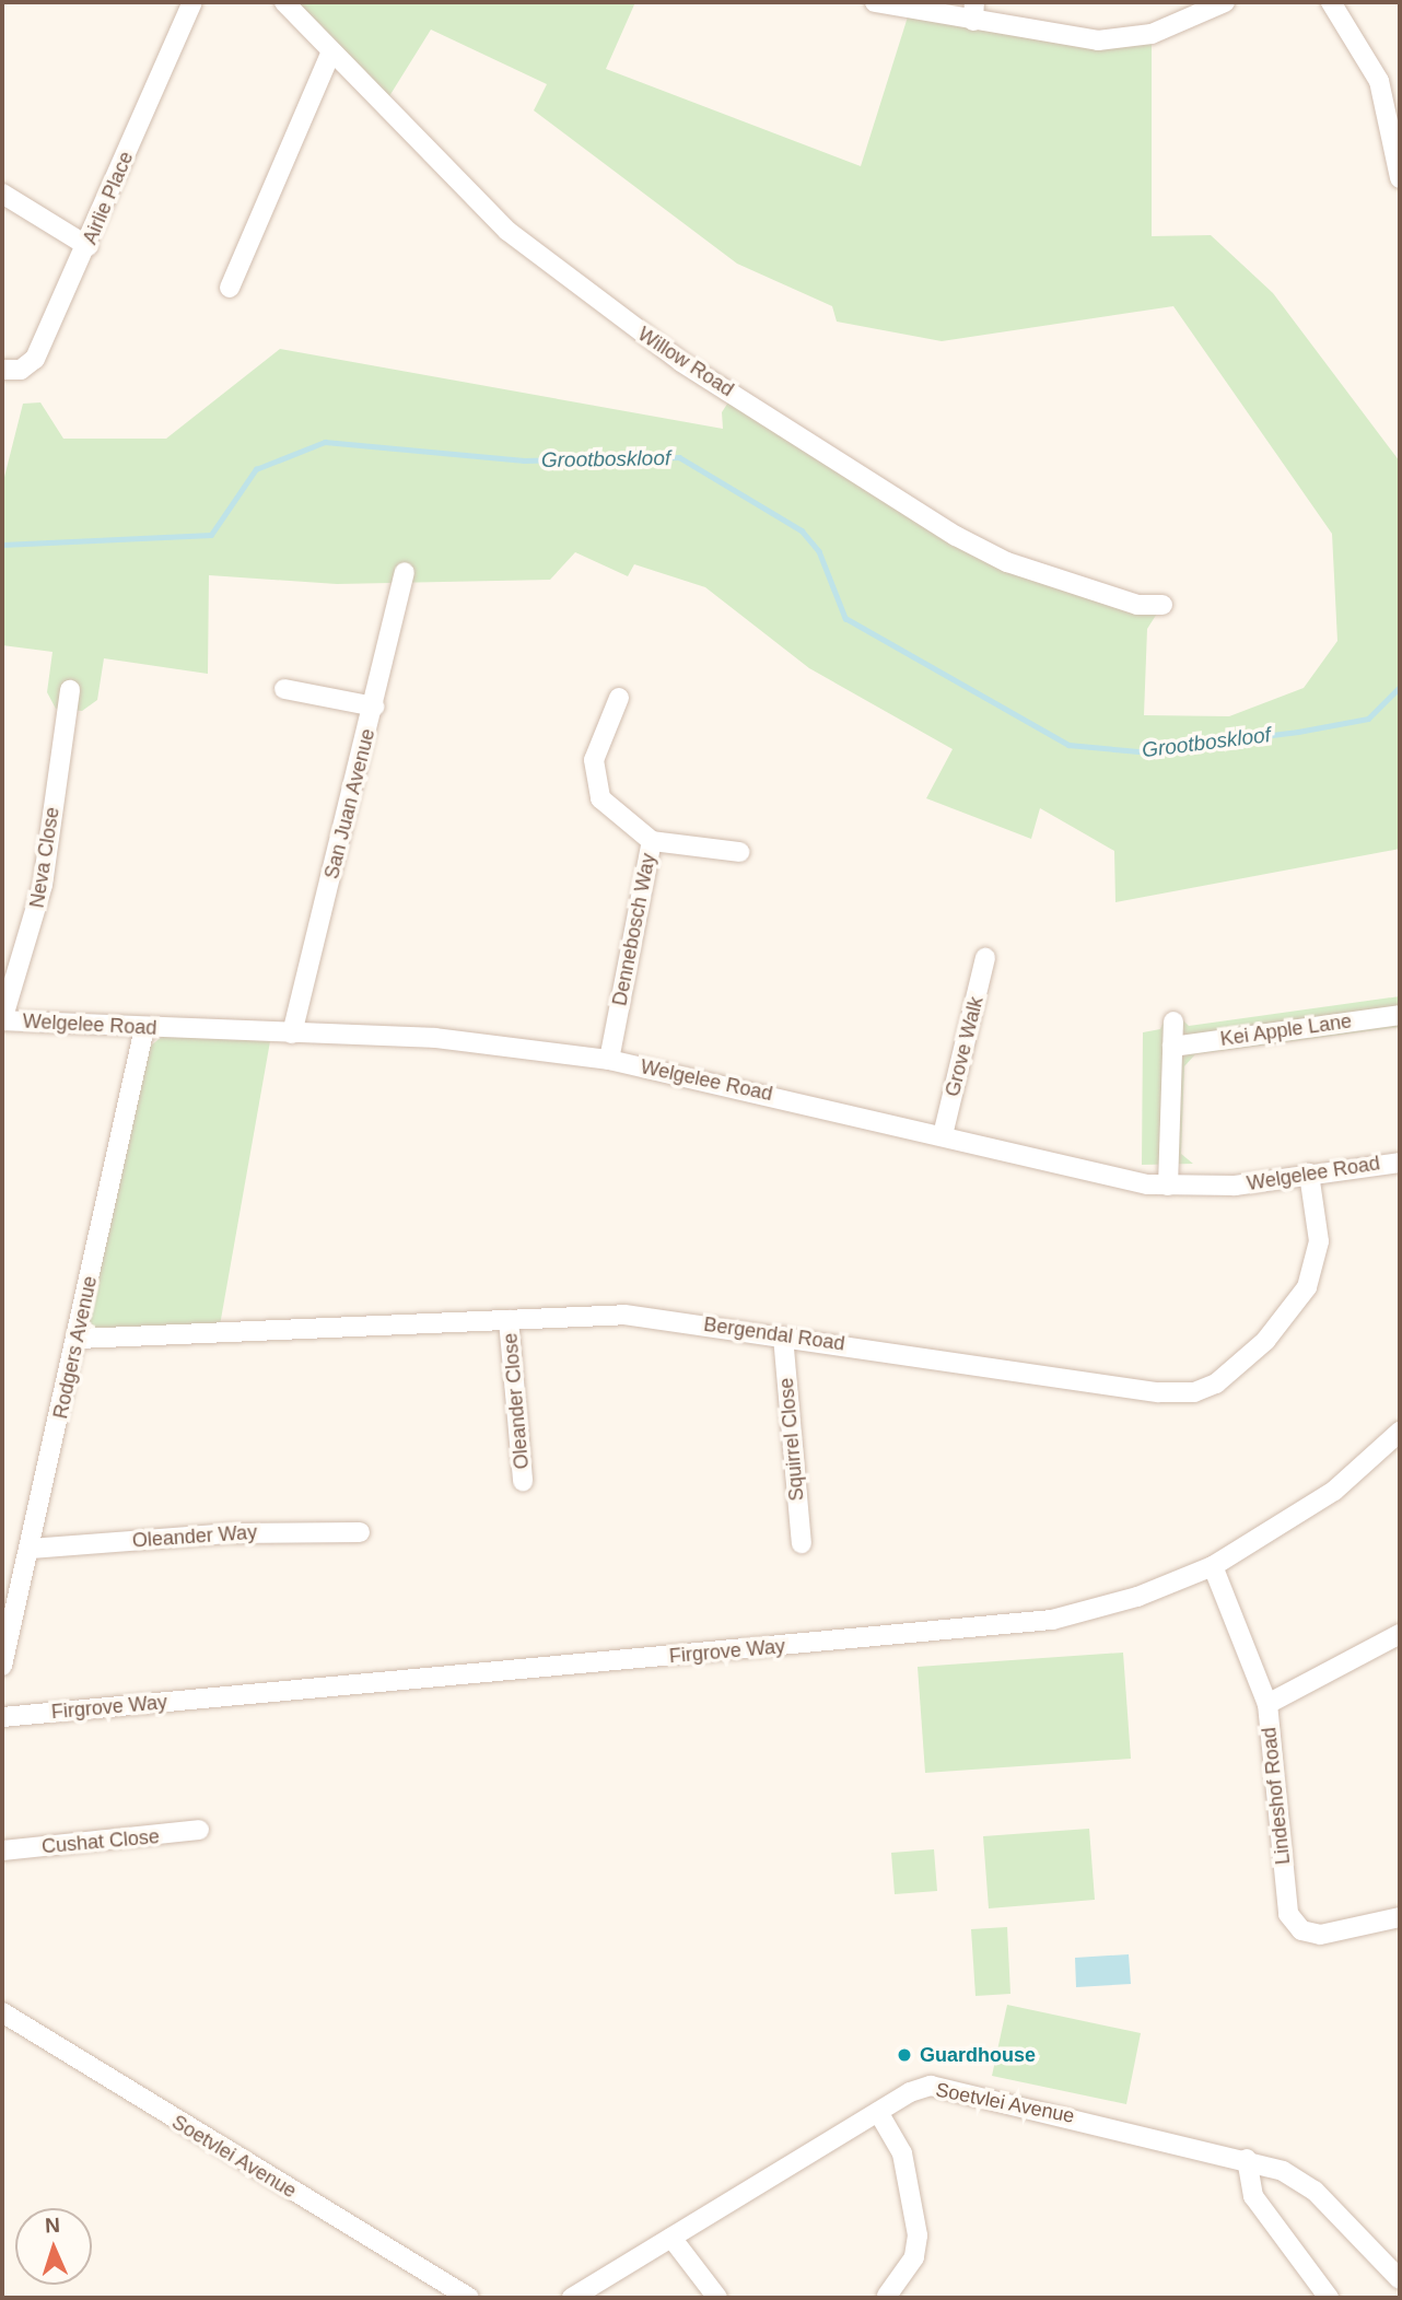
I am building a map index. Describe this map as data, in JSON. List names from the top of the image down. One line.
{"streets":{"street":["Airlie Place","Willow Road","San Juan Avenue","Neva Close","Dennebosch Way","Welgelee Road","Kei Apple Lane","Grove Walk","Bergendal Road","Rodgers Avenue","Oleander Close","Squirrel Close","Oleander Way","Firgrove Way","Lindeshof Road","Cushat Close","Soetvlei Avenue"]},"crossings":[["San Juan Avenue","Welgelee Road"],["Neva Close","Welgelee Road"],["Dennebosch Way","Welgelee Road"],["Welgelee Road","Grove Walk"],["Welgelee Road","Bergendal Road"],["Welgelee Road","Rodgers Avenue"],["Bergendal Road","Rodgers Avenue"],["Bergendal Road","Oleander Close"],["Bergendal Road","Squirrel Close"],["Rodgers Avenue","Oleander Way"],["Firgrove Way","Lindeshof Road"]],"water":["Grootboskloof"],"places":["Guardhouse"],"north":"top"}
